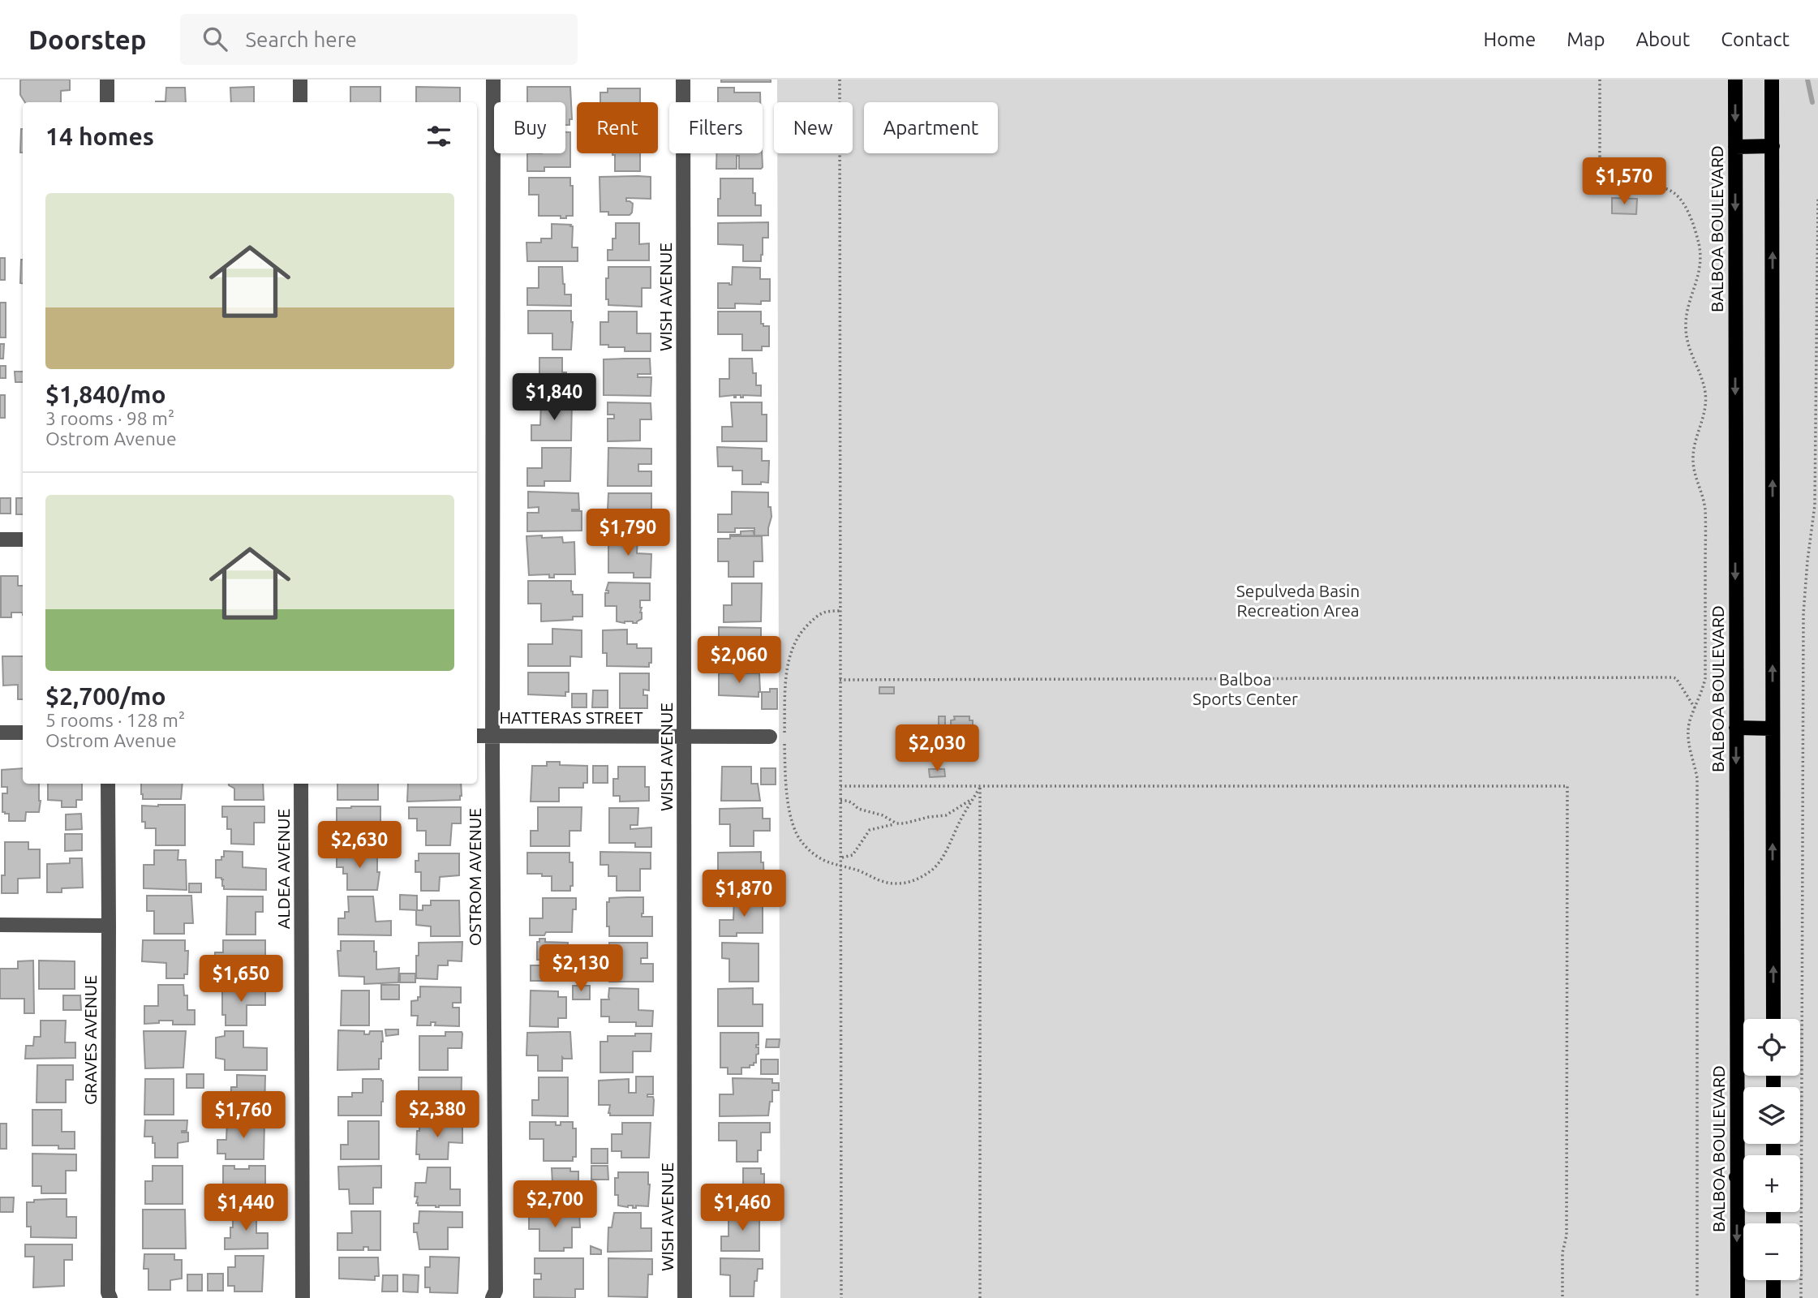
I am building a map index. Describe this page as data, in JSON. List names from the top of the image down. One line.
{"streets":{"main road":["BALBOA BOULEVARD"],"street":["WISH AVENUE","HATTERAS STREET","ALDEA AVENUE","OSTROM AVENUE","GRAVES AVENUE"]},"crossings":[["WISH AVENUE","HATTERAS STREET"],["HATTERAS STREET","OSTROM AVENUE"]],"parks":["Sepulveda Basin Recreation Area","Balboa Sports Center"],"page":{"header":"Doorstep","search":"Search here","nav":["Home","Map","About","Contact"],"chip":["Buy","Rent","Filters","New","Apartment"],"heading":"14 homes","price":["$1,570","$1,840","$1,790","$2,060","$2,030","$2,630","$1,870","$2,130","$1,650","$2,380","$1,760","$2,700","$1,440","$1,460"],"list":[{"name":"$1,840/mo","note":"3 rooms · 98 m² · Ostrom Avenue"},{"name":"$2,700/mo","note":"5 rooms · 128 m² · Ostrom Avenue"}],"map_buttons":["+","−"]}}
